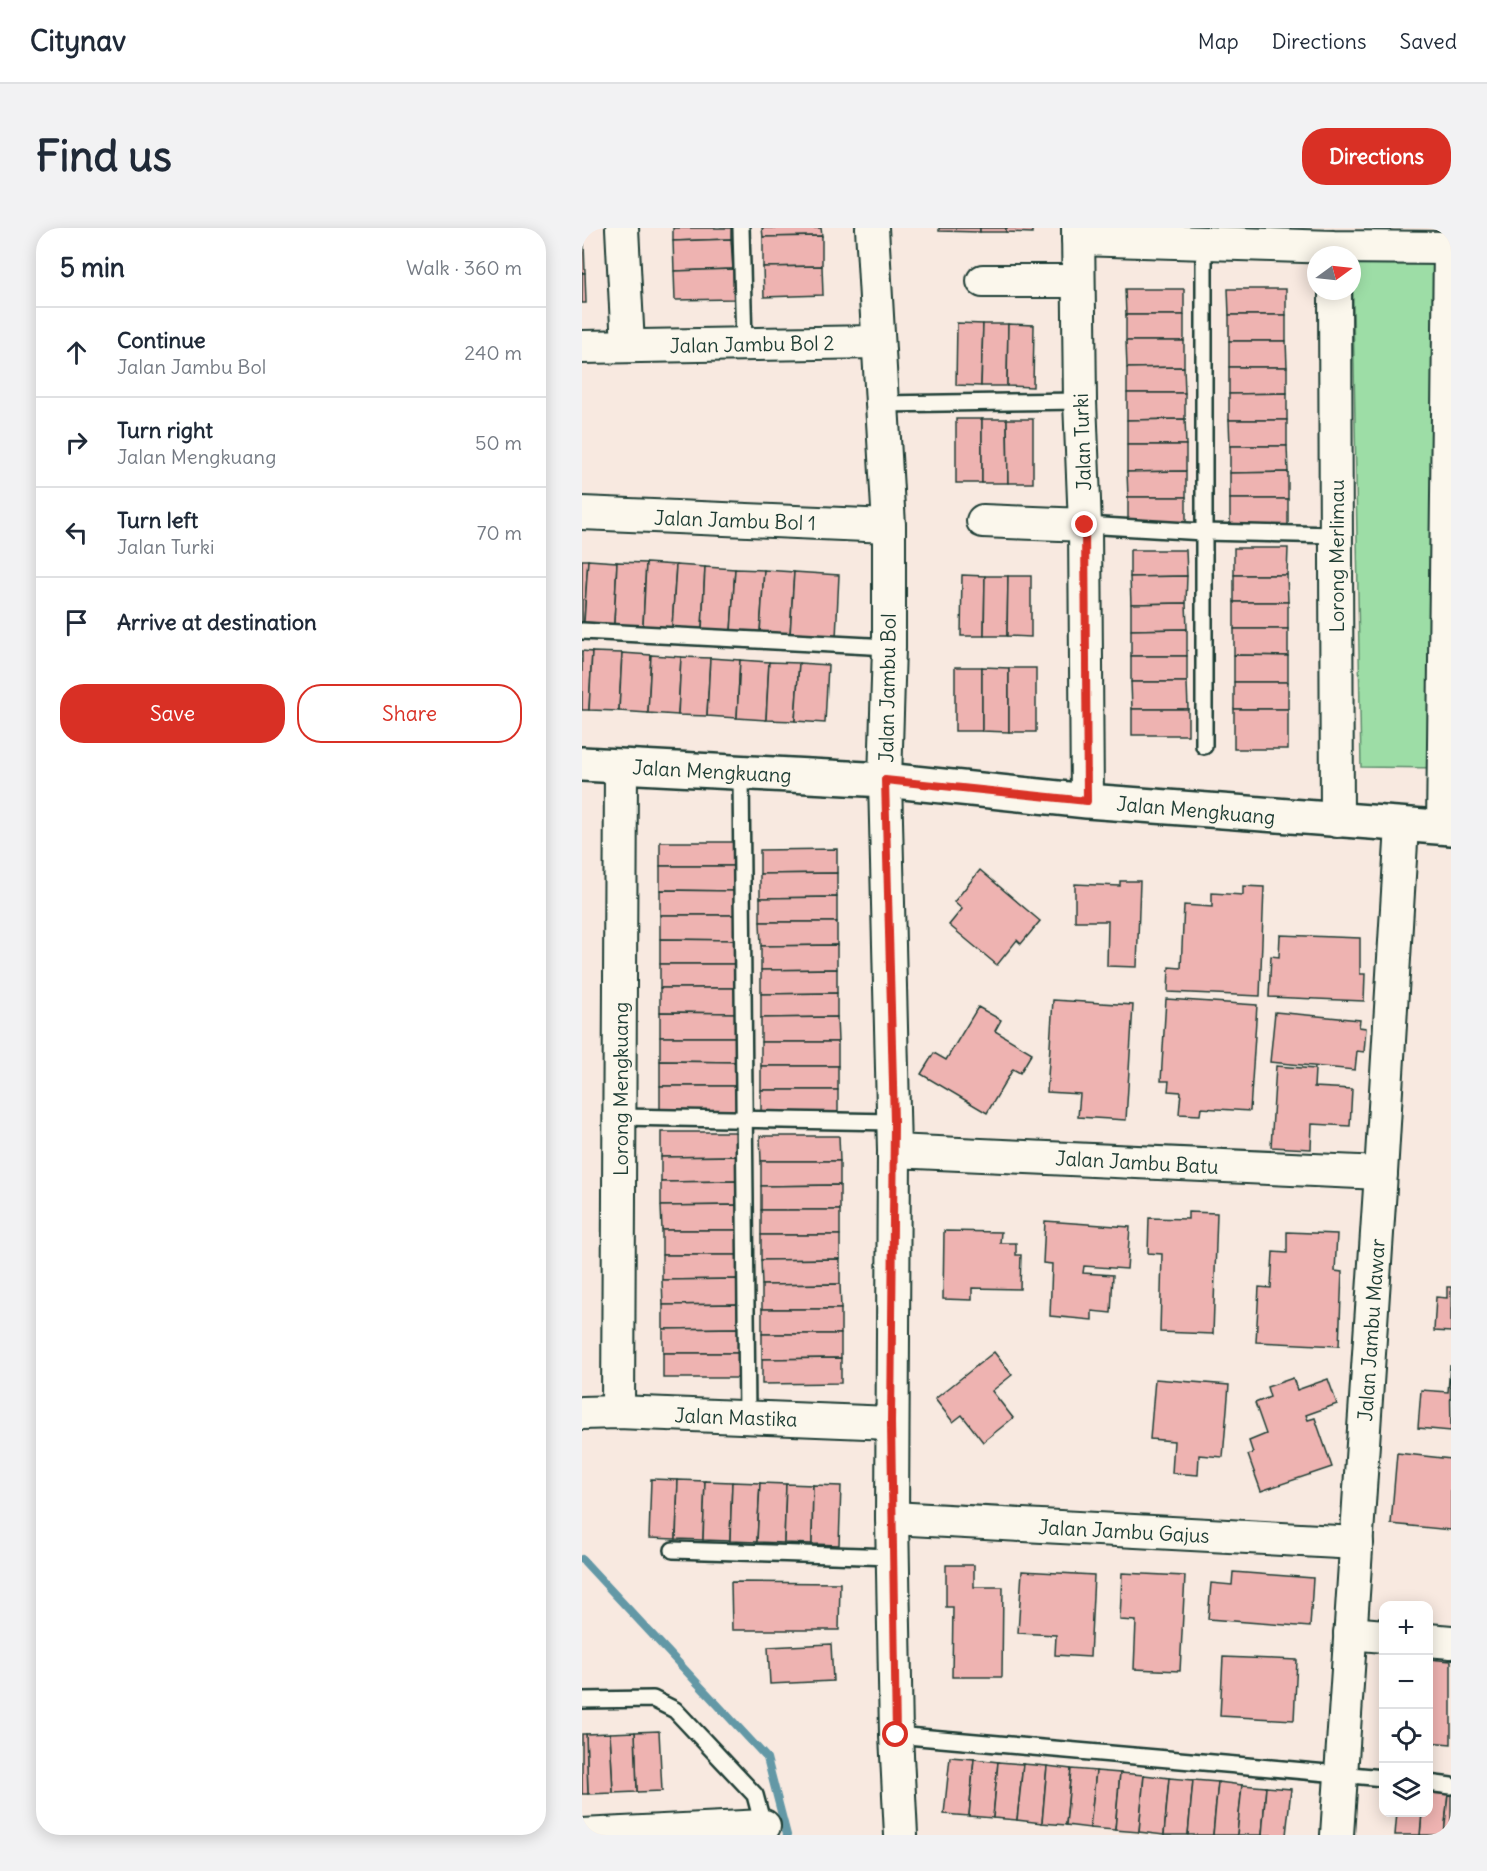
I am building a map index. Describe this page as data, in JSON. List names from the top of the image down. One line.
{"streets":{"street":["Jalan Jambu Bol 2","Jalan Turki","Jalan Jambu Bol 1","Lorong Merlimau","Jalan Jambu Bol","Jalan Mengkuang","Lorong Mengkuang","Jalan Jambu Batu","Jalan Jambu Mawar","Jalan Mastika","Jalan Jambu Gajus"]},"crossings":[["Jalan Jambu Bol 2","Jalan Jambu Bol"],["Jalan Turki","Jalan Mengkuang"],["Jalan Jambu Bol 1","Jalan Jambu Bol"],["Lorong Merlimau","Jalan Mengkuang"],["Jalan Jambu Bol","Jalan Mengkuang"],["Jalan Jambu Bol","Jalan Jambu Batu"],["Jalan Jambu Bol","Jalan Mastika"],["Jalan Jambu Bol","Jalan Jambu Gajus"],["Jalan Mengkuang","Lorong Mengkuang"],["Jalan Mengkuang","Jalan Jambu Mawar"],["Lorong Mengkuang","Jalan Mastika"],["Jalan Jambu Batu","Jalan Jambu Mawar"],["Jalan Jambu Mawar","Jalan Jambu Gajus"]],"north":"right","page":{"header":"Citynav","nav":["Map","Directions","Saved"],"buttons":["Directions",["Save","Share"]],"title":"Find us","heading":["5 min","Walk · 360 m"],"list":[["Continue","Jalan Jambu Bol","240 m"],["Turn right","Jalan Mengkuang","50 m"],["Turn left","Jalan Turki","70 m"],"Arrive at destination"],"map_buttons":["+","−"]}}
